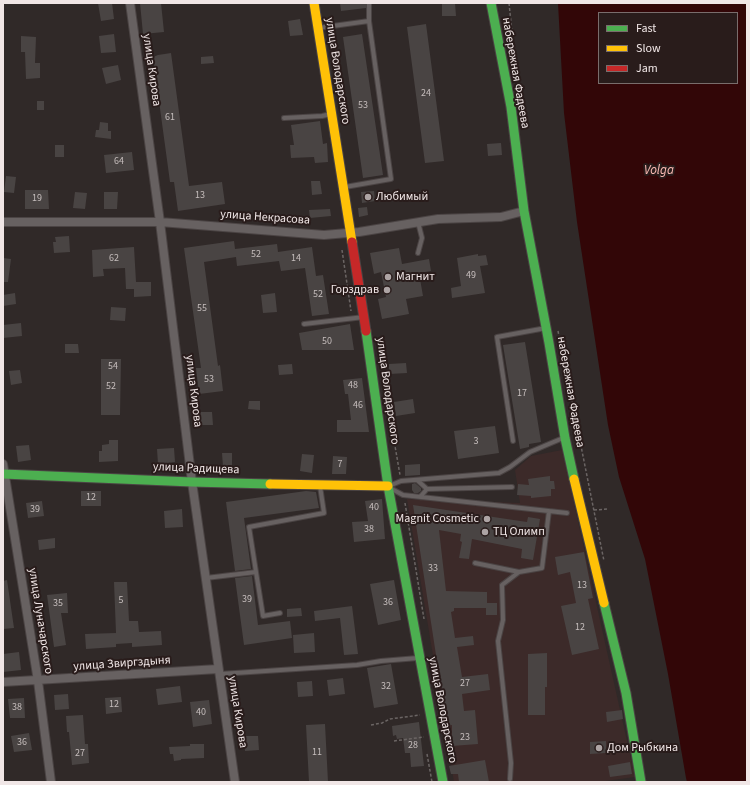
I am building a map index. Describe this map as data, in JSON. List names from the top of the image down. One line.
{"streets":{"street":["улица Кирова","улица Володарского","набережная Фадеева","улица Некрасова","улица Радищева","улица Луначарского","улица Звиргздыня"]},"crossings":[["улица Кирова","улица Некрасова"],["улица Кирова","улица Радищева"],["улица Кирова","улица Звиргздыня"],["улица Володарского","улица Некрасова"],["улица Володарского","улица Радищева"],["набережная Фадеева","улица Некрасова"],["улица Радищева","улица Луначарского"],["улица Луначарского","улица Звиргздыня"]],"water":["Volga"],"places":["Любимый","Магнит","Горздрав","Magnit Cosmetic","ТЦ Олимп","Дом Рыбкина"],"house_numbers":["24","53","61","64","13","19","52","62","14","49","52","55","50","54","53","48","52","17","46","3","7","12","40","39","38","33","13","39","5","36","35","12","27","32","12","38","40","23","36","28","11","27"],"legend":["Fast","Slow","Jam"]}
